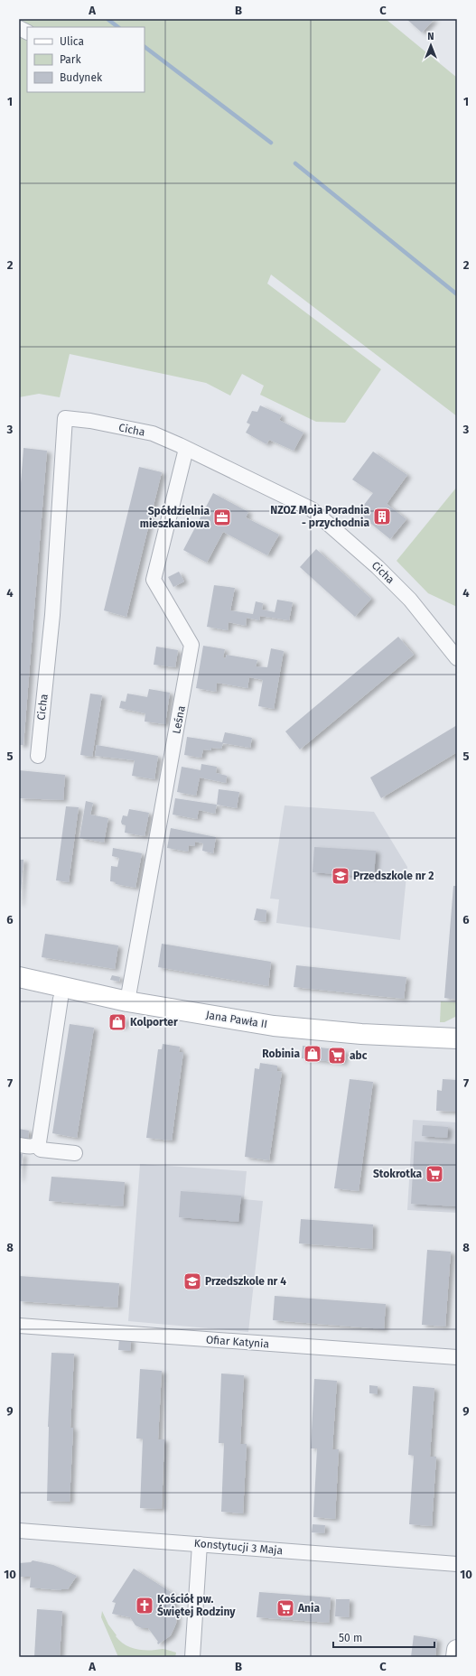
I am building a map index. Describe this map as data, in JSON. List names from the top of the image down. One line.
{"streets":{"street":["Cicha","Leśna","Jana Pawła II","Ofiar Katynia","Konstytucji 3 Maja"]},"crossings":[["Cicha","Leśna"],["Leśna","Jana Pawła II"]],"places":{"building":["NZOZ Moja Poradnia - przychodnia"],"office":["Spółdzielnia mieszkaniowa"],"school or university":["Przedszkole nr 2","Przedszkole nr 4"],"shop":["Kolporter","Robinia"],"supermarket":["abc","Stokrotka","Ania"],"church":["Kościół pw. Świętej Rodziny"]},"legend":["Ulica","Park","Budynek"],"scale_bar":"50 m","north":"top","grid":{"columns":["A","B","C"],"rows":["1","2","3","4","5","6","7","8","9","10"]}}
